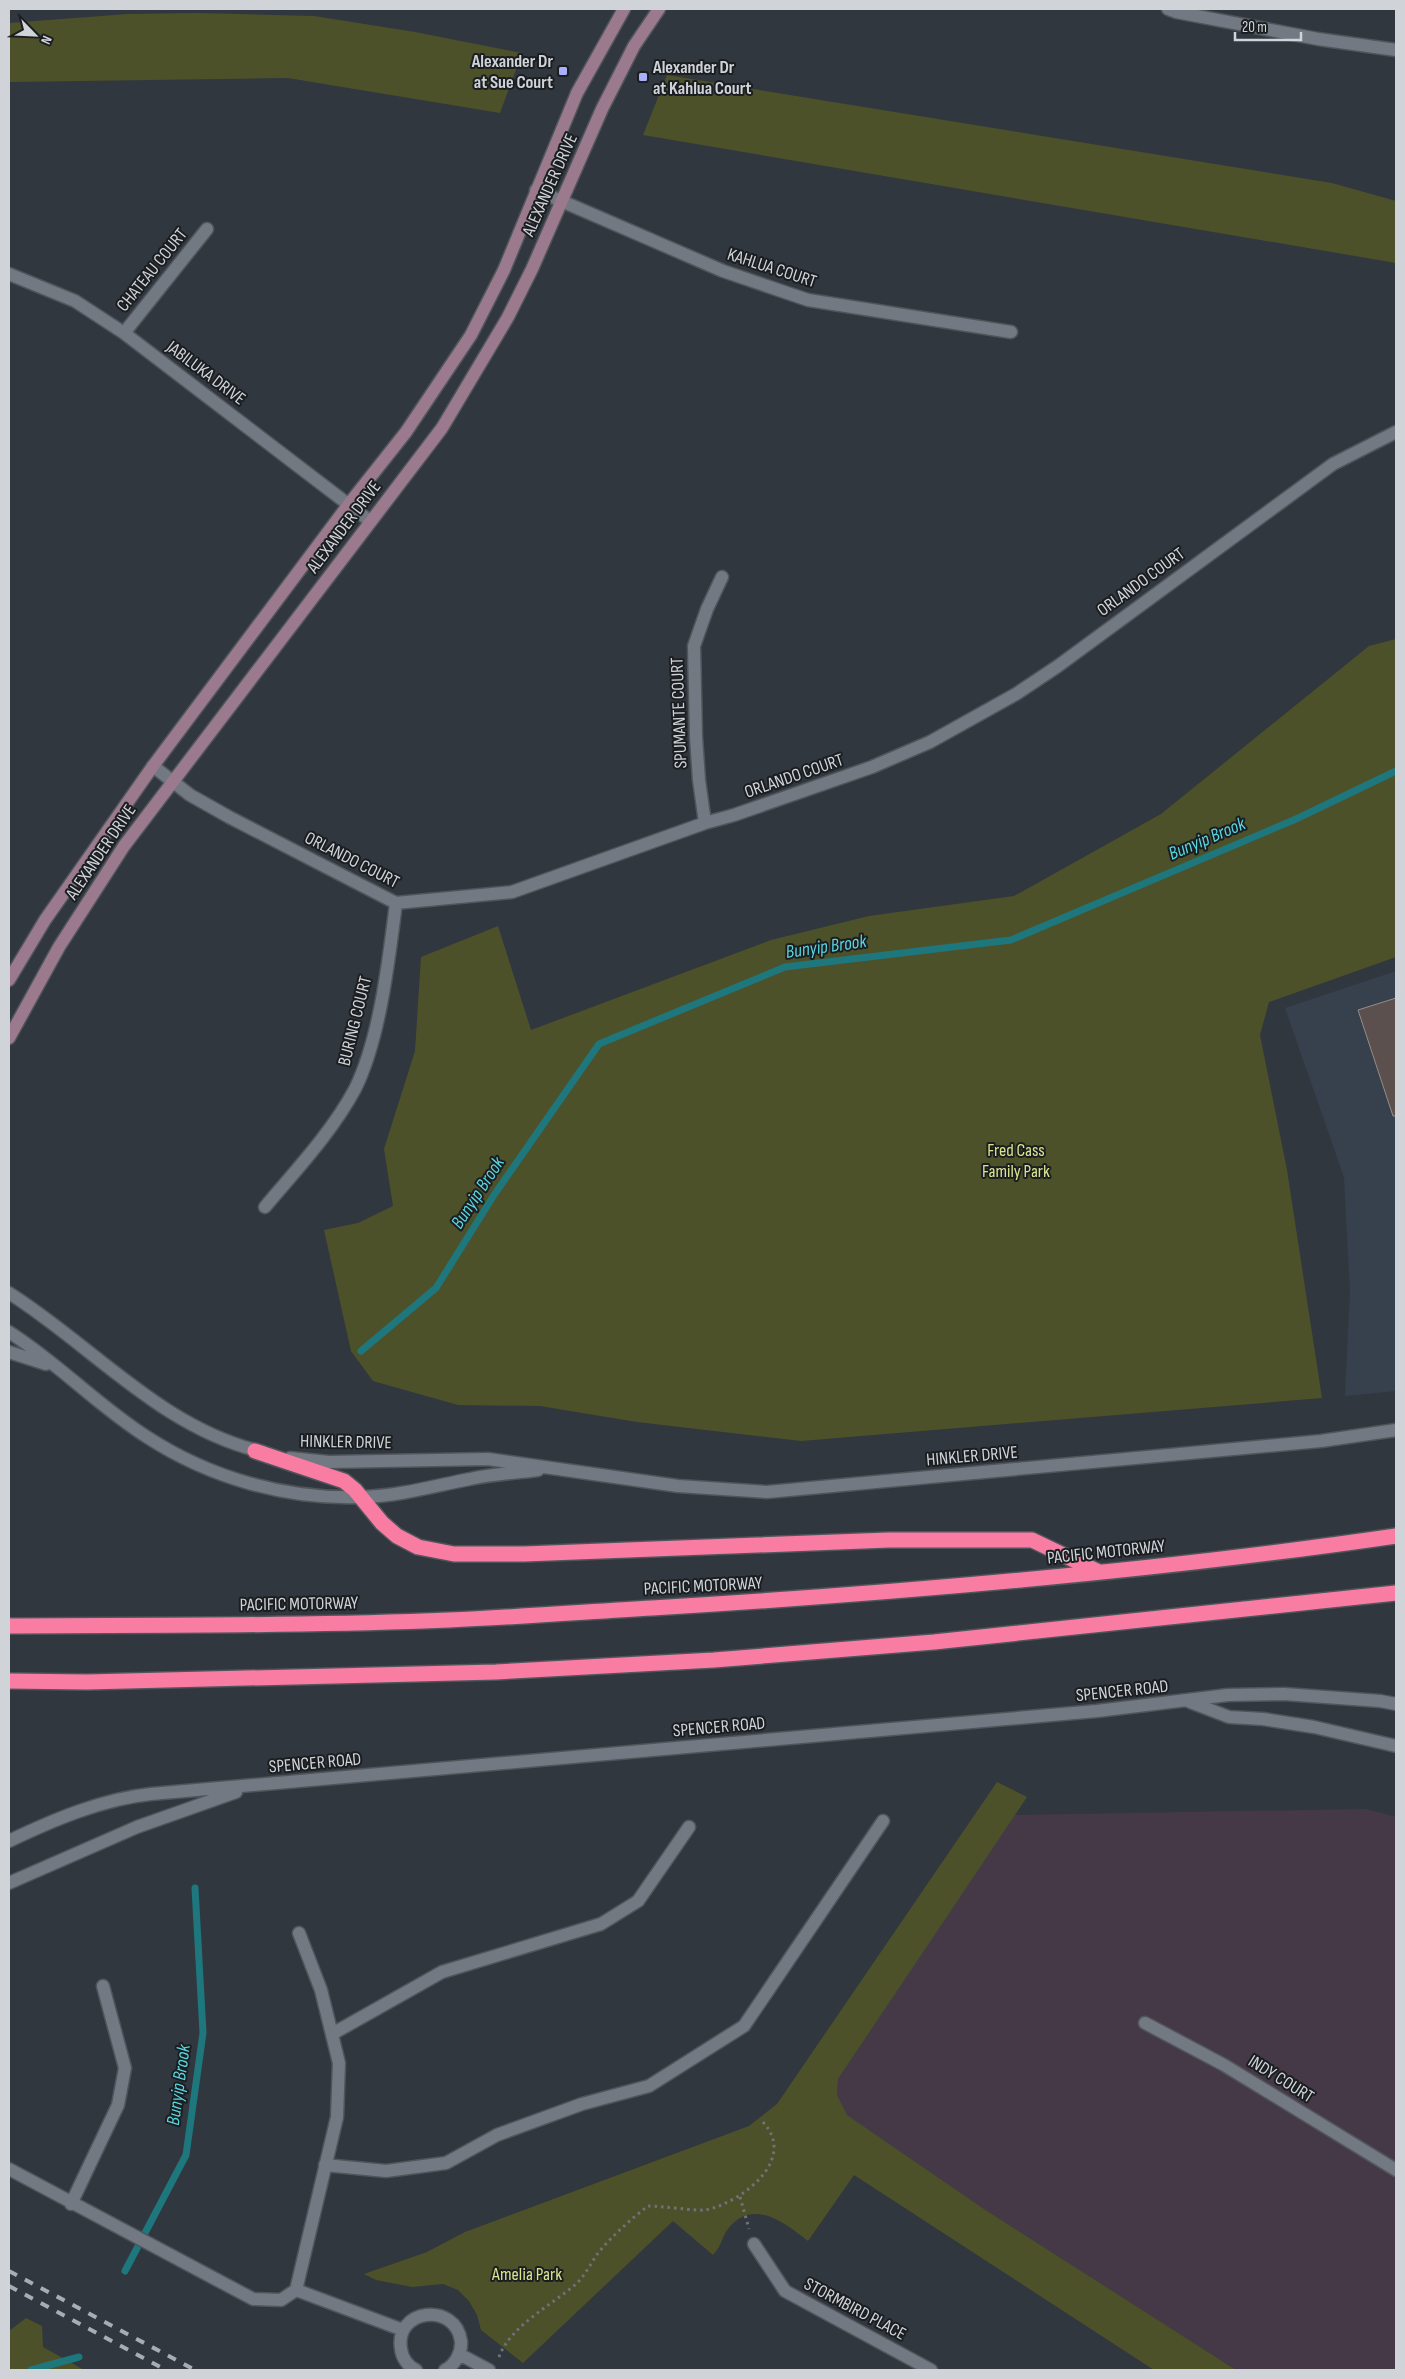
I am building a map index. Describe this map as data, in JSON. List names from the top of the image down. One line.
{"streets":{"highway":["PACIFIC MOTORWAY"],"main road":["ALEXANDER DRIVE"],"street":["KAHLUA COURT","CHATEAU COURT","JABILUKA DRIVE","ORLANDO COURT","SPUMANTE COURT","BURING COURT","HINKLER DRIVE","SPENCER ROAD","INDY COURT","STORMBIRD PLACE"]},"crossings":[["ALEXANDER DRIVE","KAHLUA COURT"],["ALEXANDER DRIVE","JABILUKA DRIVE"],["ALEXANDER DRIVE","ORLANDO COURT"],["CHATEAU COURT","JABILUKA DRIVE"],["ORLANDO COURT","SPUMANTE COURT"],["ORLANDO COURT","BURING COURT"]],"water":["Bunyip Brook"],"parks":["Fred Cass Family Park","Amelia Park"],"places":{"transit":["Alexander Dr at Sue Court","Alexander Dr at Kahlua Court"]},"scale_bar":"20 m","north":"bottom right"}
